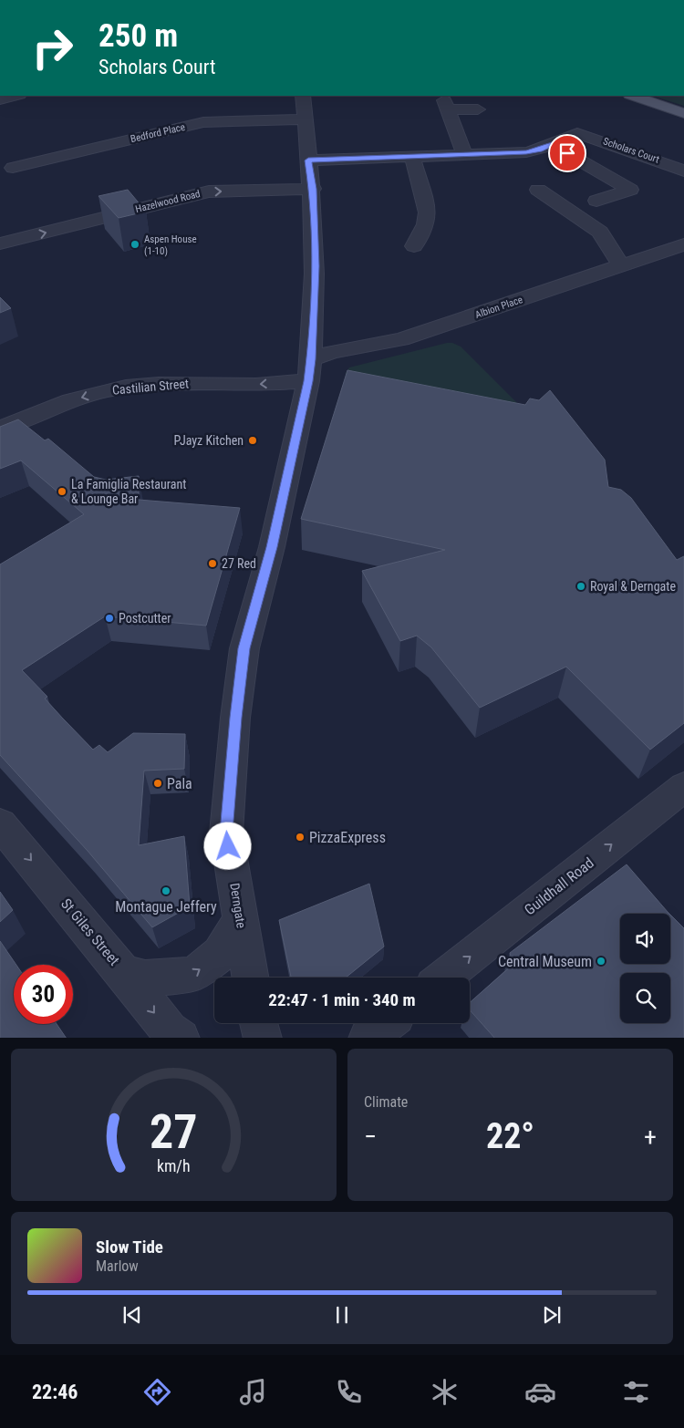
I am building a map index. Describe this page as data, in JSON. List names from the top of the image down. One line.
{"streets":{"street":["Bedford Place","Scholars Court","Hazelwood Road","Albion Place","Castilian Street","Guildhall Road","Derngate","St Giles Street"]},"crossings":[["Bedford Place","Derngate"],["Scholars Court","Derngate"],["Hazelwood Road","Derngate"],["Albion Place","Castilian Street"],["Albion Place","Derngate"],["Castilian Street","Derngate"]],"one_way":["Hazelwood Road","Castilian Street","Guildhall Road","St Giles Street"],"places":["Aspen House (1-10)","PJayz Kitchen","La Famiglia Restaurant & Lounge Bar","27 Red","Royal & Derngate","Postcutter","Pala","PizzaExpress","Montague Jeffery","Central Museum"],"page":{"turn":["250 m","Scholars Court"],"limit":"30","trip":"22:47 · 1 min · 340 m","tile":"Climate","heat":["−","22°","+"],"song":["Slow Tide","Marlow"],"tabs":"22:46","gauge":["27","km/h"]}}
